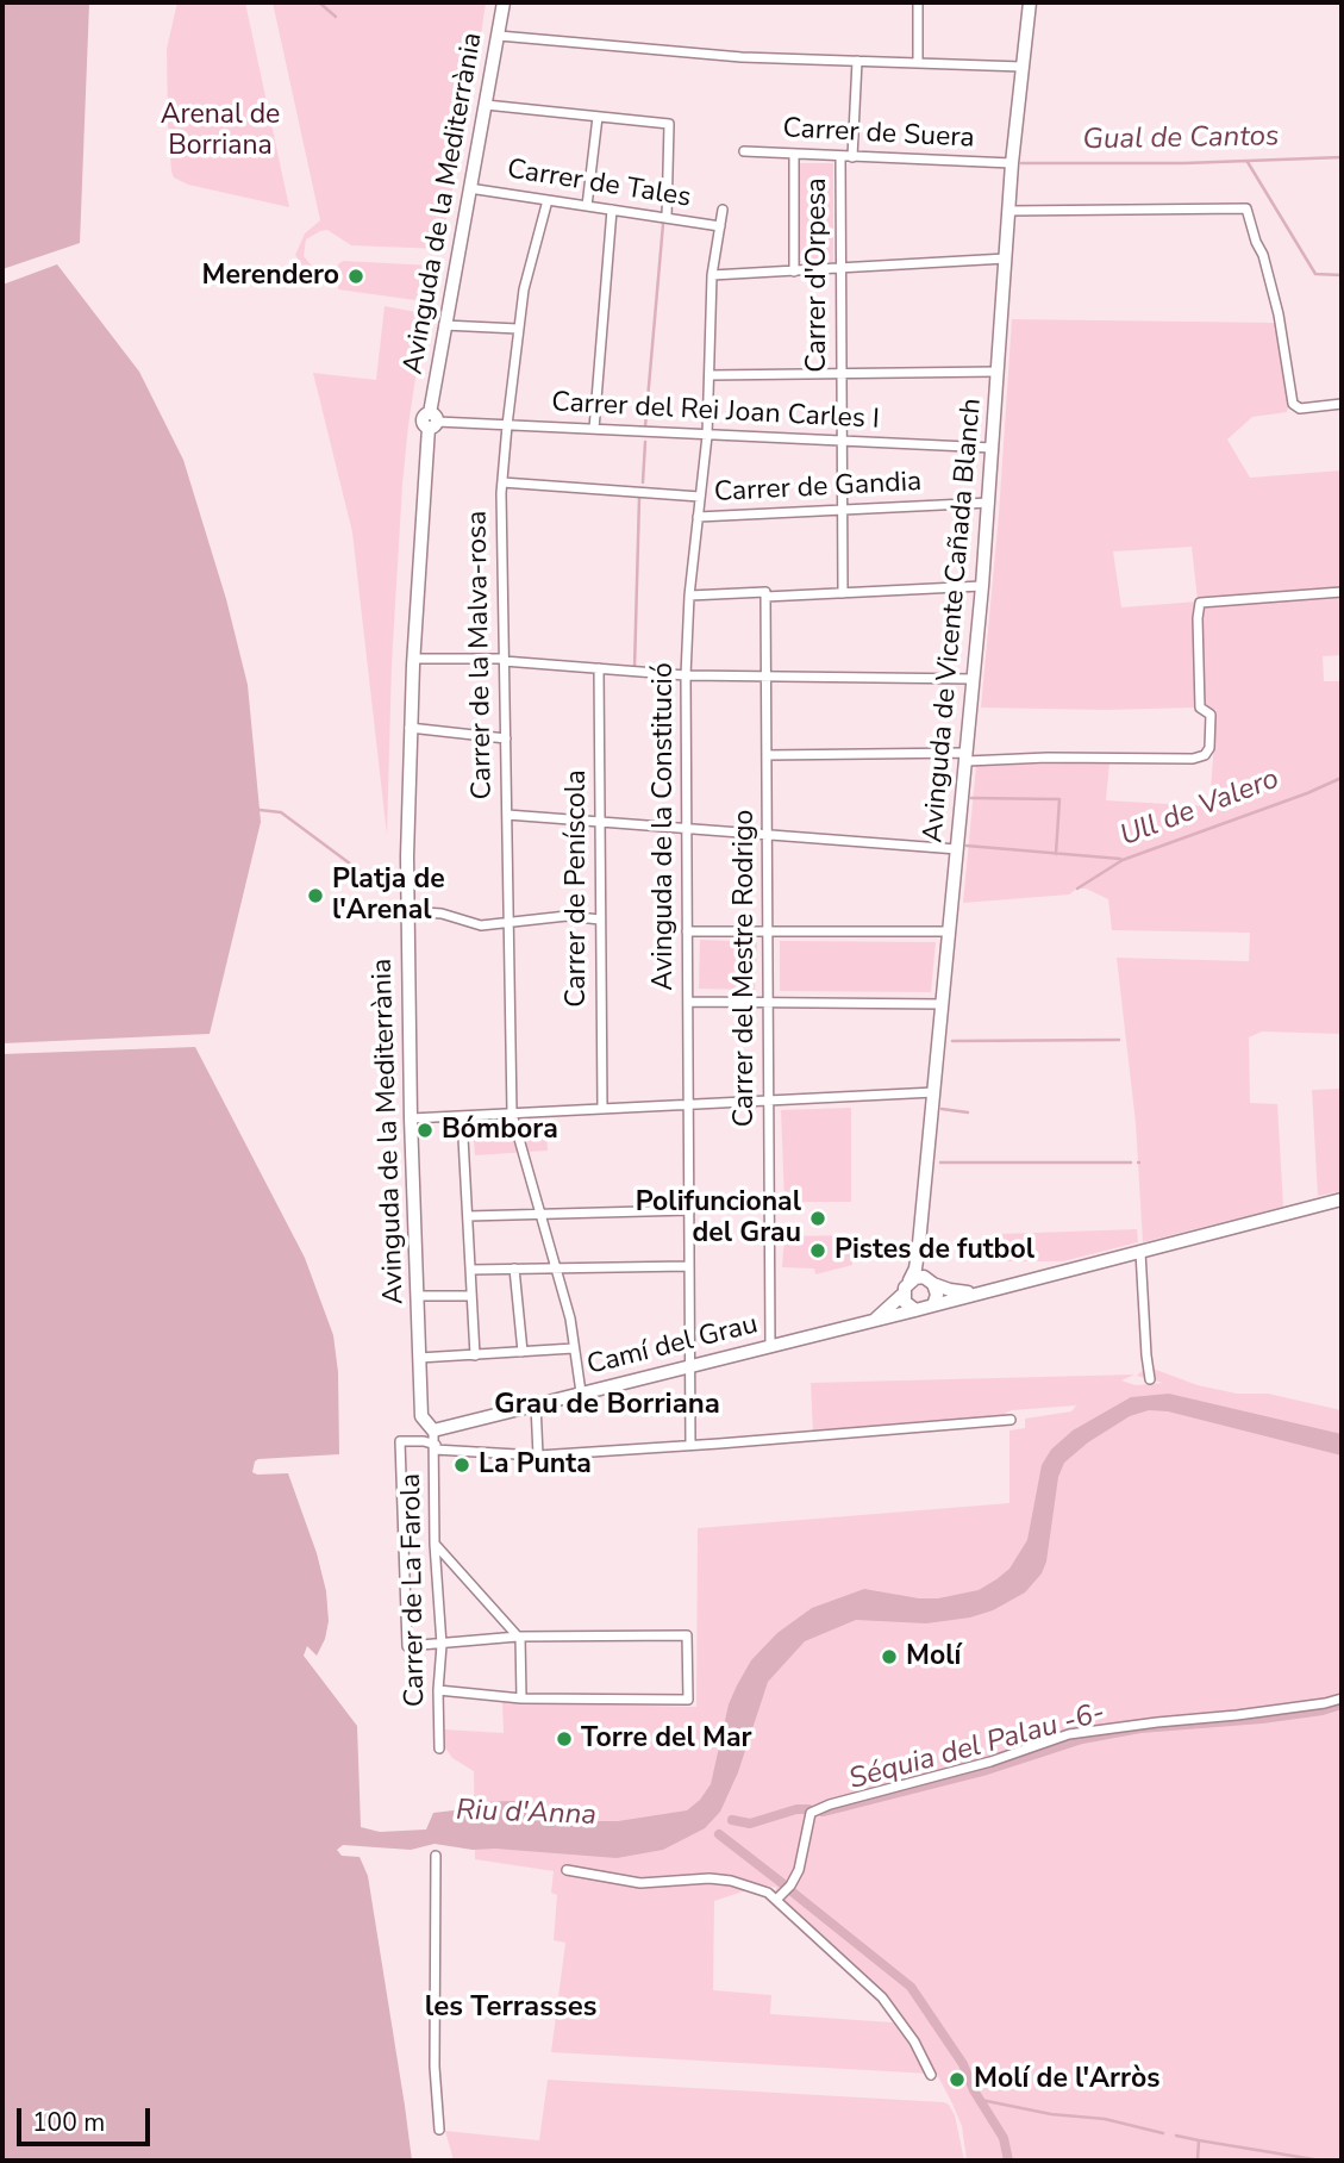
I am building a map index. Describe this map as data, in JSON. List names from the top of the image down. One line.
{"streets":{"street":["Carrer de Suera","Carrer de Tales","Avinguda de la Mediterrània","Carrer d'Orpesa","Carrer del Rei Joan Carles I","Carrer de Gandia","Avinguda de Vicente Cañada Blanch","Carrer de la Malva-rosa","Avinguda de la Constitució","Carrer de Peníscola","Carrer del Mestre Rodrigo","Camí del Grau","Carrer de La Farola"]},"crossings":[["Carrer de Suera","Carrer d'Orpesa"],["Carrer de Suera","Avinguda de Vicente Cañada Blanch"],["Carrer de Tales","Avinguda de la Mediterrània"],["Carrer de Tales","Carrer de la Malva-rosa"],["Carrer de Tales","Avinguda de la Constitució"],["Avinguda de la Mediterrània","Carrer del Rei Joan Carles I"],["Avinguda de la Mediterrània","Camí del Grau"],["Avinguda de la Mediterrània","Carrer de La Farola"],["Carrer d'Orpesa","Carrer del Rei Joan Carles I"],["Carrer d'Orpesa","Carrer de Gandia"],["Carrer del Rei Joan Carles I","Avinguda de Vicente Cañada Blanch"],["Carrer del Rei Joan Carles I","Carrer de la Malva-rosa"],["Carrer del Rei Joan Carles I","Avinguda de la Constitució"],["Carrer de Gandia","Avinguda de Vicente Cañada Blanch"],["Carrer de Gandia","Avinguda de la Constitució"],["Avinguda de Vicente Cañada Blanch","Camí del Grau"],["Carrer de la Malva-rosa","Camí del Grau"],["Avinguda de la Constitució","Camí del Grau"],["Carrer del Mestre Rodrigo","Camí del Grau"],["Camí del Grau","Carrer de La Farola"]],"districts":["Grau de Borriana","les Terrasses"],"water":["Gual de Cantos","Ull de Valero","Séquia del Palau -6-","Riu d'Anna"],"parks":["Arenal de Borriana"],"places":["Merendero","Platja de l'Arenal","Bómbora","Polifuncional del Grau","Pistes de futbol","La Punta","Molí","Torre del Mar","Molí de l'Arròs"],"scale_bar":"100 m"}
